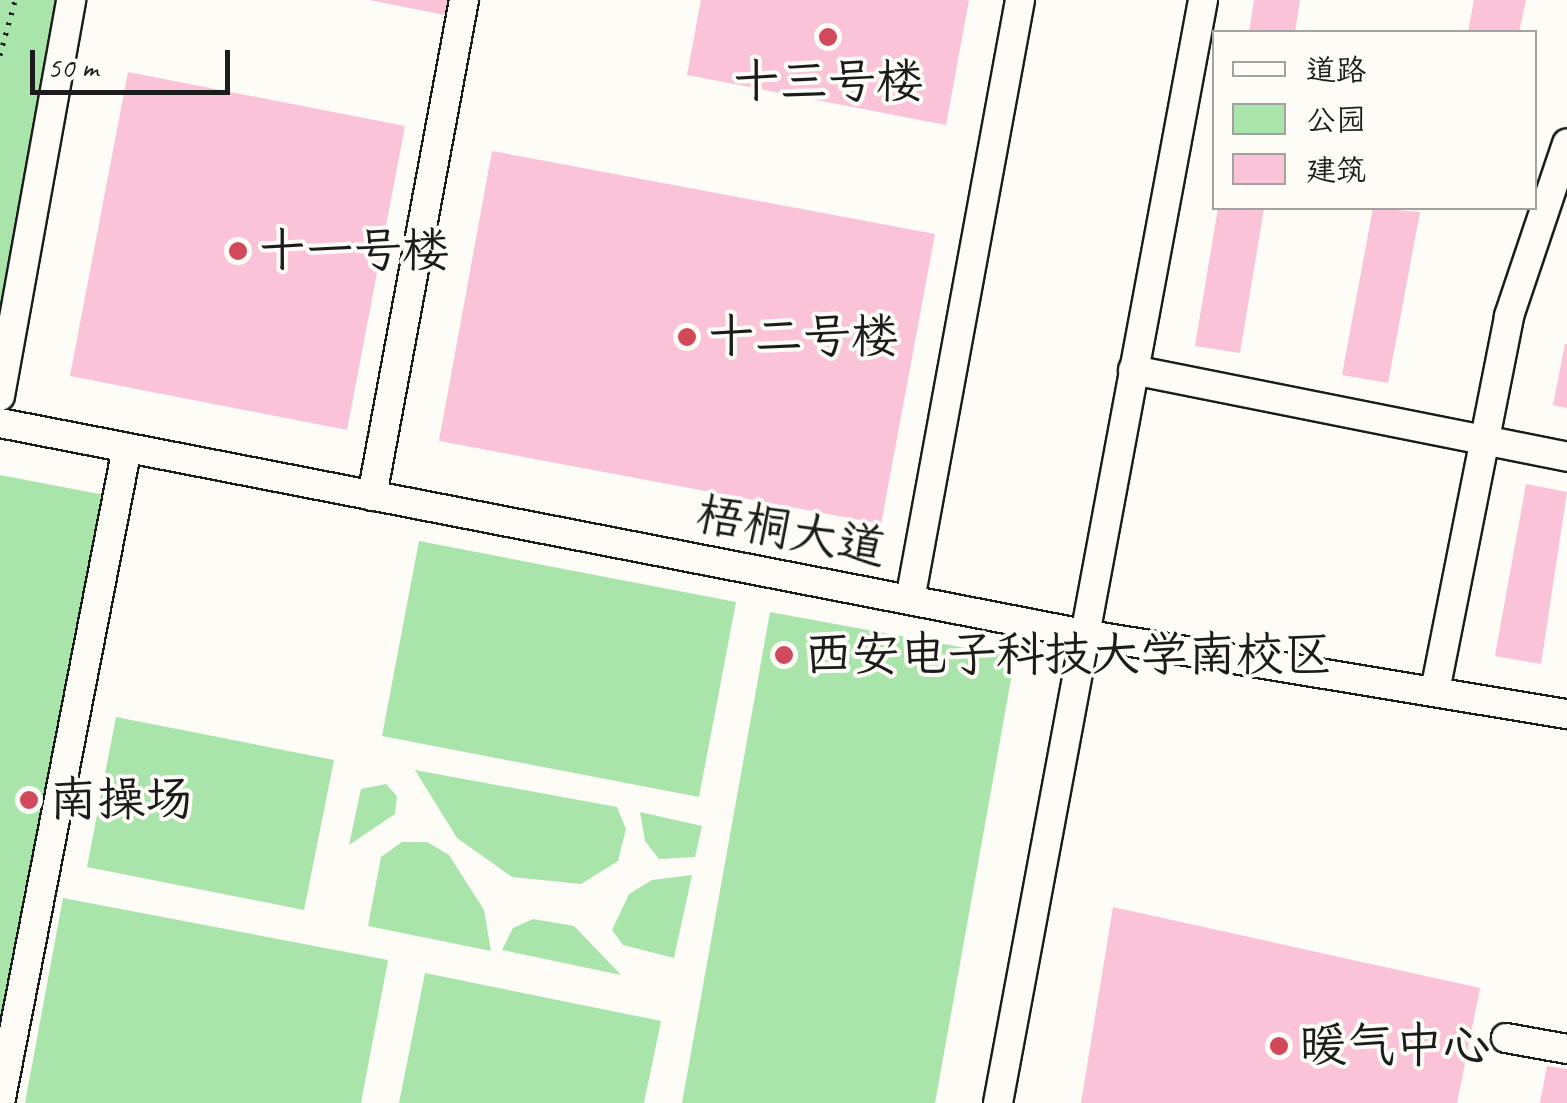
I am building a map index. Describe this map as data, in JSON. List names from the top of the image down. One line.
{"streets":{"street":["梧桐大道"]},"places":["十三号楼","十一号楼","十二号楼","西安电子科技大学南校区","南操场","暖气中心"],"legend":["道路","公园","建筑"],"scale_bar":"50 m"}
